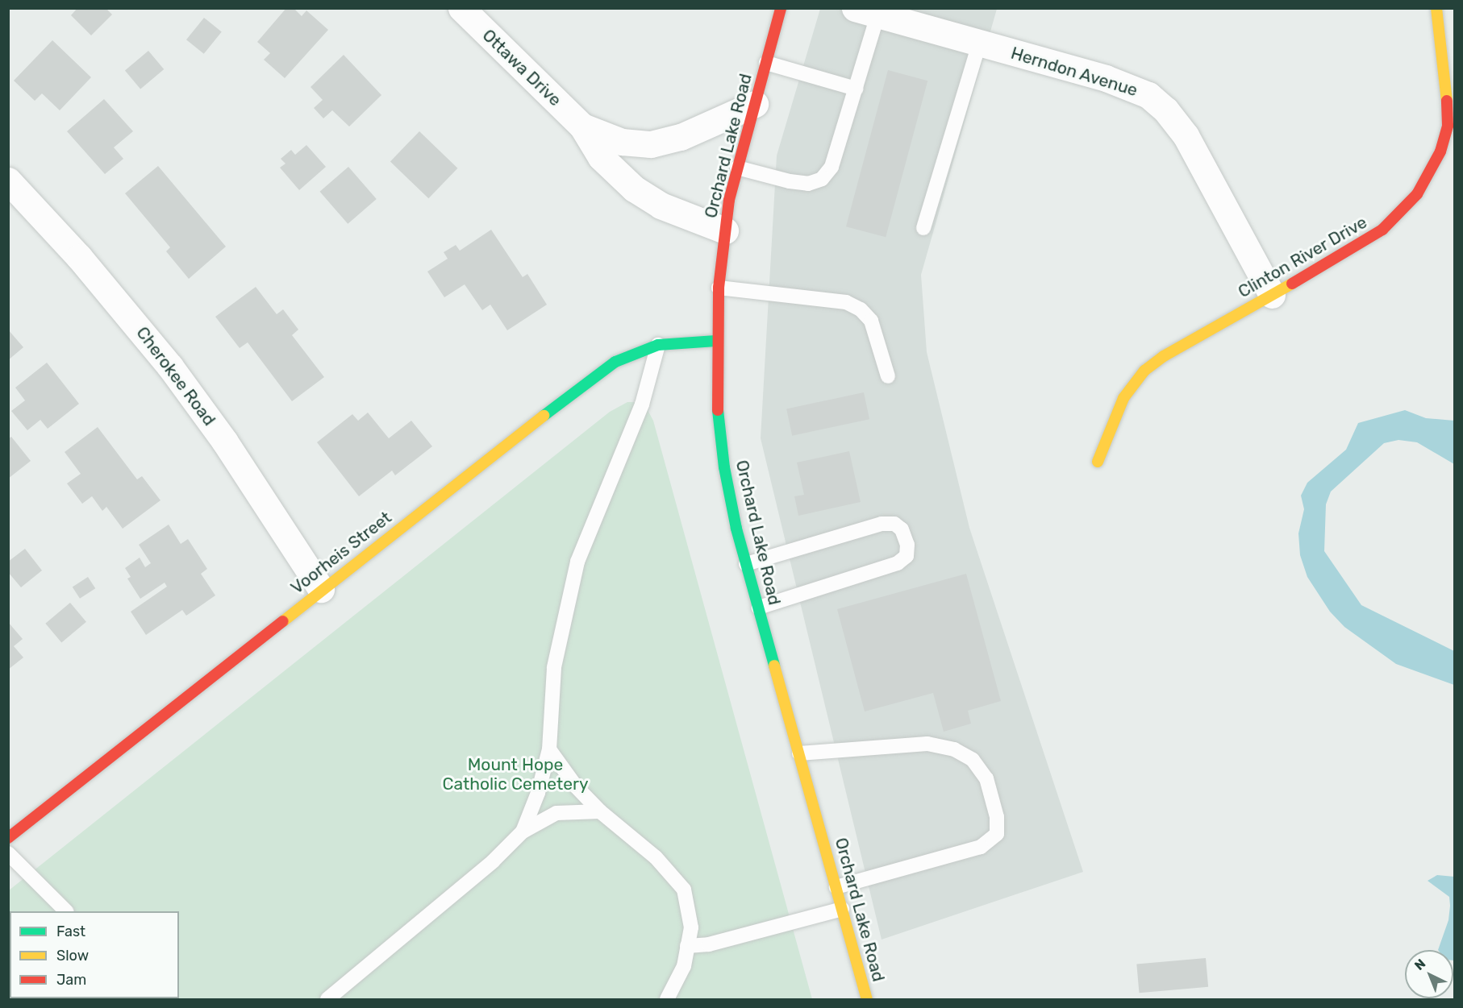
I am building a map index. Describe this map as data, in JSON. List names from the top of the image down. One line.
{"streets":{"street":["Ottawa Drive","Herndon Avenue","Orchard Lake Road","Clinton River Drive","Cherokee Road","Voorheis Street"]},"crossings":[["Ottawa Drive","Orchard Lake Road"],["Herndon Avenue","Clinton River Drive"],["Orchard Lake Road","Voorheis Street"],["Cherokee Road","Voorheis Street"]],"parks":["Mount Hope Catholic Cemetery"],"legend":["Fast","Slow","Jam"],"north":"top left"}
